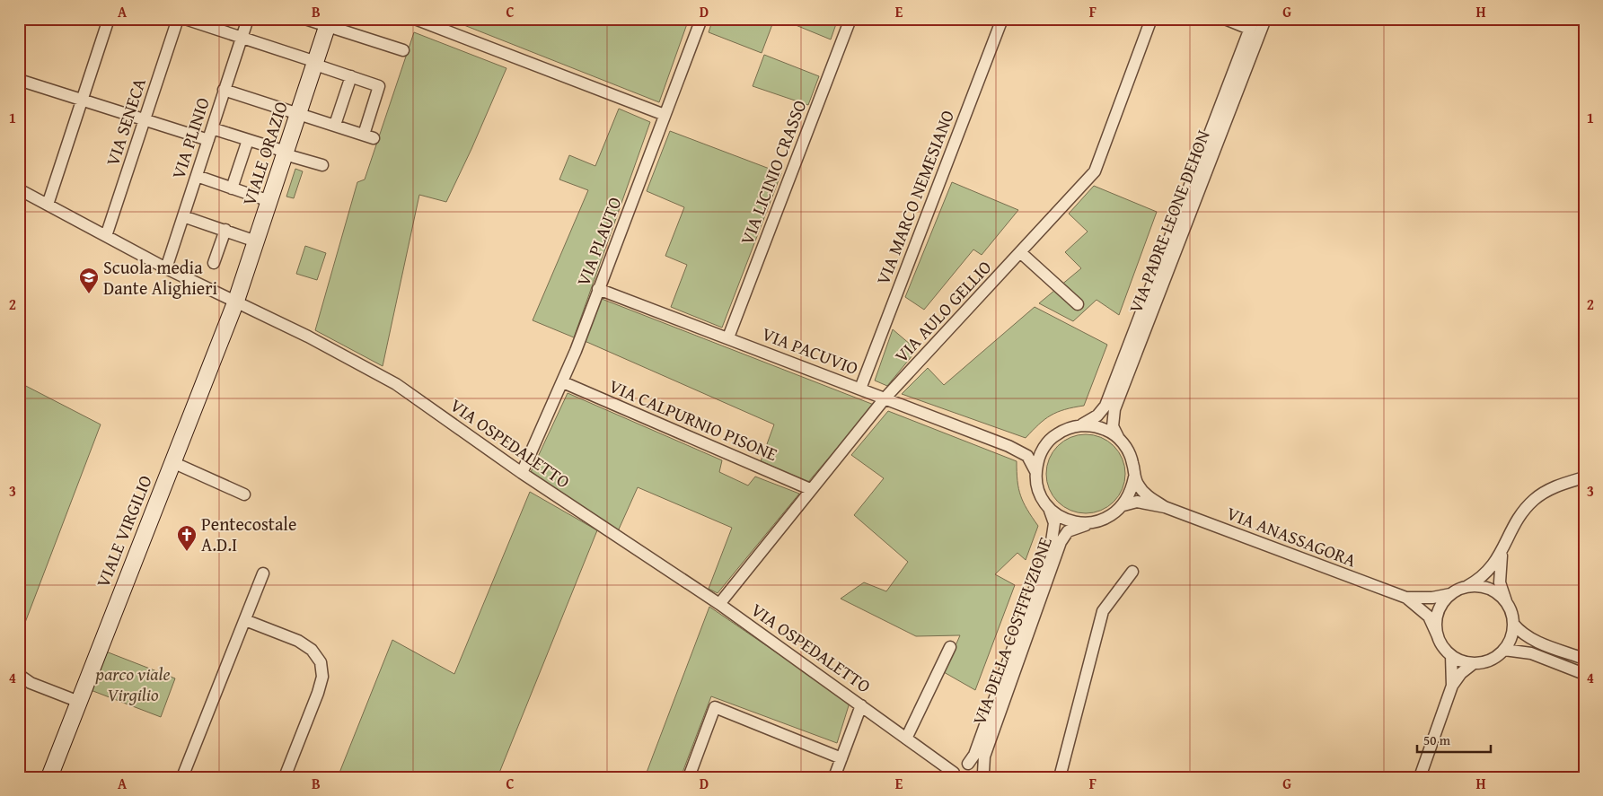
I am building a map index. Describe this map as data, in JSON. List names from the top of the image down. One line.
{"streets":{"street":["VIA SENECA","VIA PLINIO","VIALE ORAZIO","VIA LICINIO CRASSO","VIA MARCO NEMESIANO","VIA PADRE LEONE DEHON","VIA PLAUTO","VIA AULO GELLIO","VIA PACUVIO","VIA CALPURNIO PISONE","VIA OSPEDALETTO","VIALE VIRGILIO","VIA ANASSAGORA","VIA DELLA COSTITUZIONE"]},"crossings":[["VIA SENECA","VIA OSPEDALETTO"],["VIA PLINIO","VIA OSPEDALETTO"],["VIALE ORAZIO","VIA OSPEDALETTO"],["VIALE ORAZIO","VIALE VIRGILIO"],["VIA LICINIO CRASSO","VIA PACUVIO"],["VIA MARCO NEMESIANO","VIA PACUVIO"],["VIA PADRE LEONE DEHON","VIA PACUVIO"],["VIA PADRE LEONE DEHON","VIA ANASSAGORA"],["VIA PADRE LEONE DEHON","VIA DELLA COSTITUZIONE"],["VIA PLAUTO","VIA PACUVIO"],["VIA PLAUTO","VIA CALPURNIO PISONE"],["VIA PLAUTO","VIA OSPEDALETTO"],["VIA AULO GELLIO","VIA PACUVIO"],["VIA AULO GELLIO","VIA CALPURNIO PISONE"],["VIA AULO GELLIO","VIA OSPEDALETTO"],["VIA PACUVIO","VIA ANASSAGORA"],["VIA PACUVIO","VIA DELLA COSTITUZIONE"],["VIA OSPEDALETTO","VIALE VIRGILIO"],["VIA ANASSAGORA","VIA DELLA COSTITUZIONE"]],"parks":["parco viale Virgilio"],"places":{"school or university":["Scuola media Dante Alighieri"],"church":["Pentecostale A.D.I"]},"scale_bar":"50 m","grid":{"columns":["A","B","C","D","E","F","G","H"],"rows":["1","2","3","4"]}}
